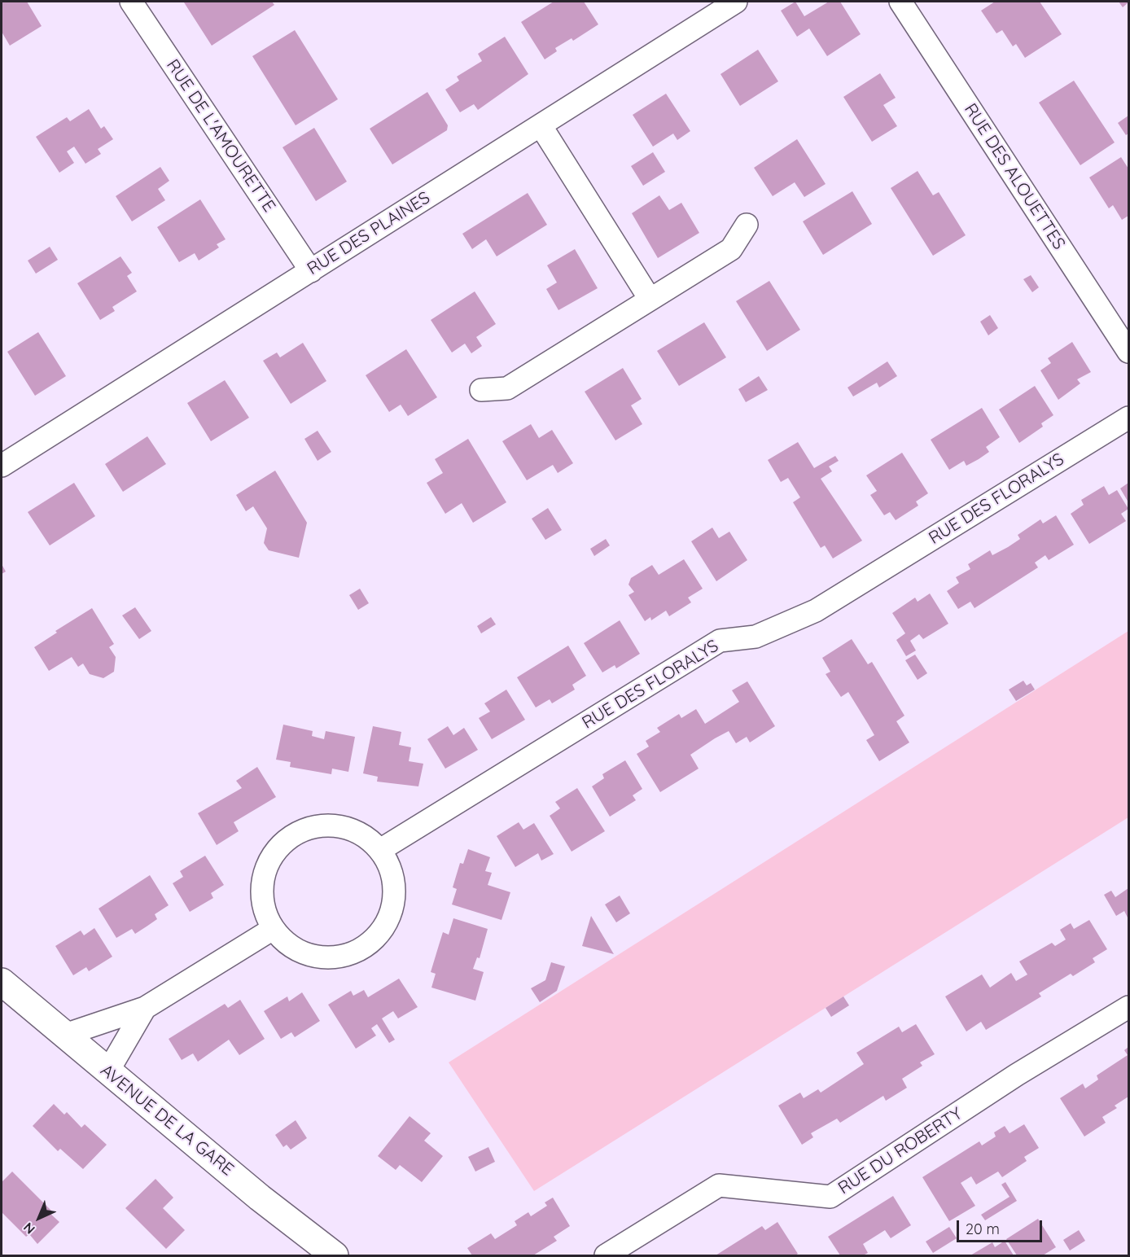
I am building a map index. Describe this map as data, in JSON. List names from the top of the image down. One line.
{"streets":{"street":["RUE DE L'AMOURETTE","RUE DES ALOUETTES","RUE DES PLAINES","RUE DES FLORALYS","AVENUE DE LA GARE","RUE DU ROBERTY"]},"crossings":[["RUE DE L'AMOURETTE","RUE DES PLAINES"]],"scale_bar":"20 m","north":"bottom left"}
